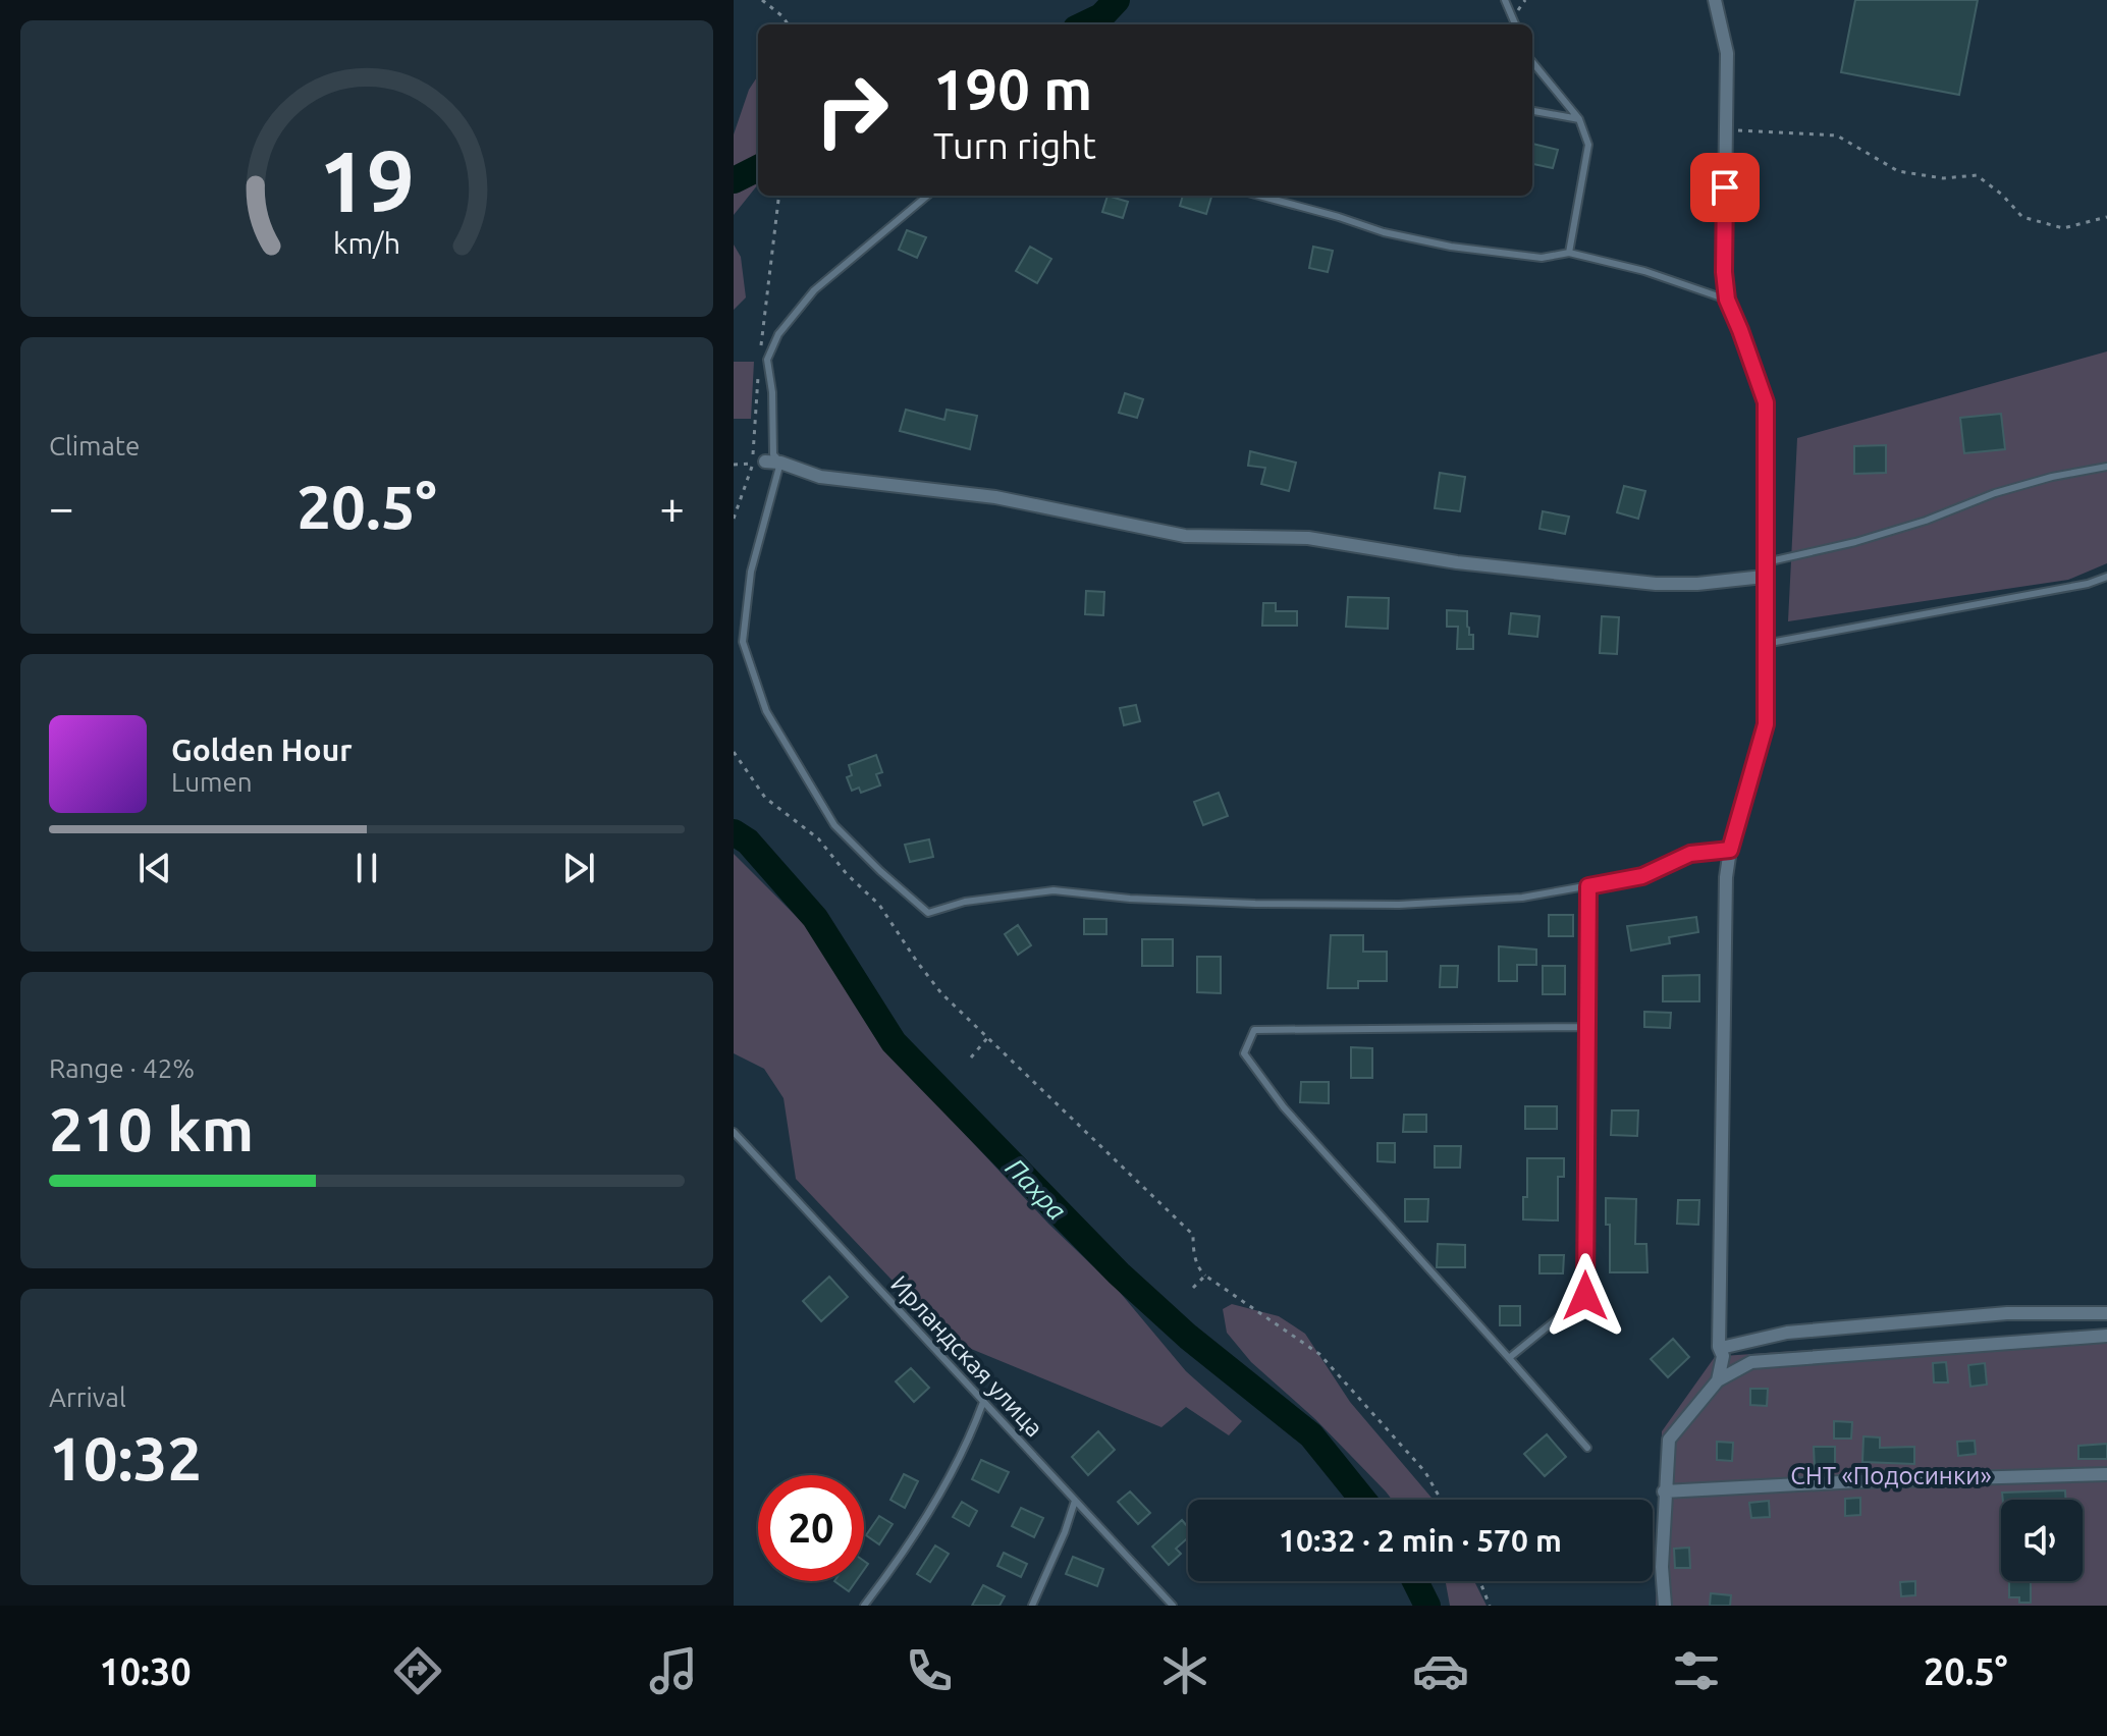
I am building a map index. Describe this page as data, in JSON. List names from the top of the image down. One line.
{"streets":{"lane":["Ирландская улица"]},"water":["Пахра"],"parks":["СНТ «Подосинки»"],"page":{"turn":["190 m","Turn right"],"tile":["Climate",["Range · 42%","210 km"],["Arrival","10:32"]],"heat":["−","20.5°","+"],"song":["Golden Hour","Lumen"],"limit":"20","trip":"10:32 · 2 min · 570 m","tabs":["10:30","20.5°"],"gauge":["19","km/h"]}}
